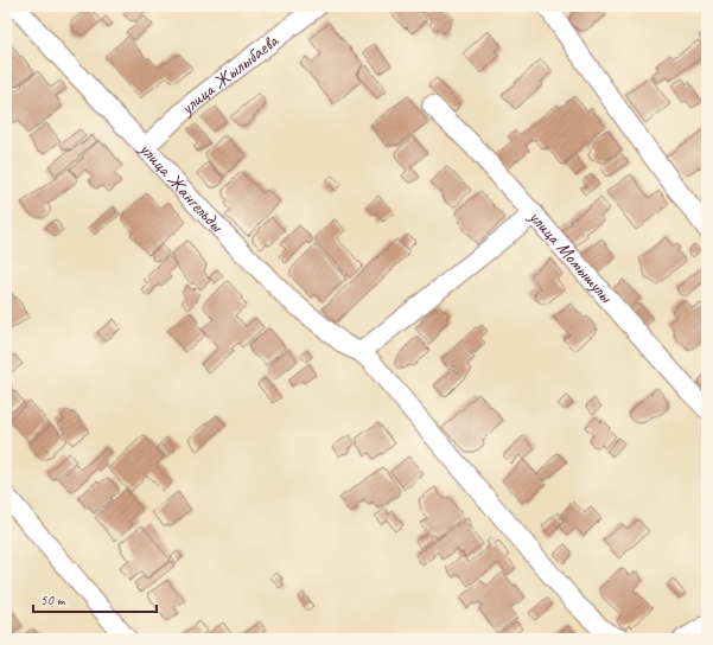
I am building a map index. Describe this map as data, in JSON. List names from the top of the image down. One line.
{"streets":{"street":["улица Жылыбаева","улица Жангельды","улица Момышулы"]},"crossings":[["улица Жылыбаева","улица Жангельды"]],"scale_bar":"50 m"}
